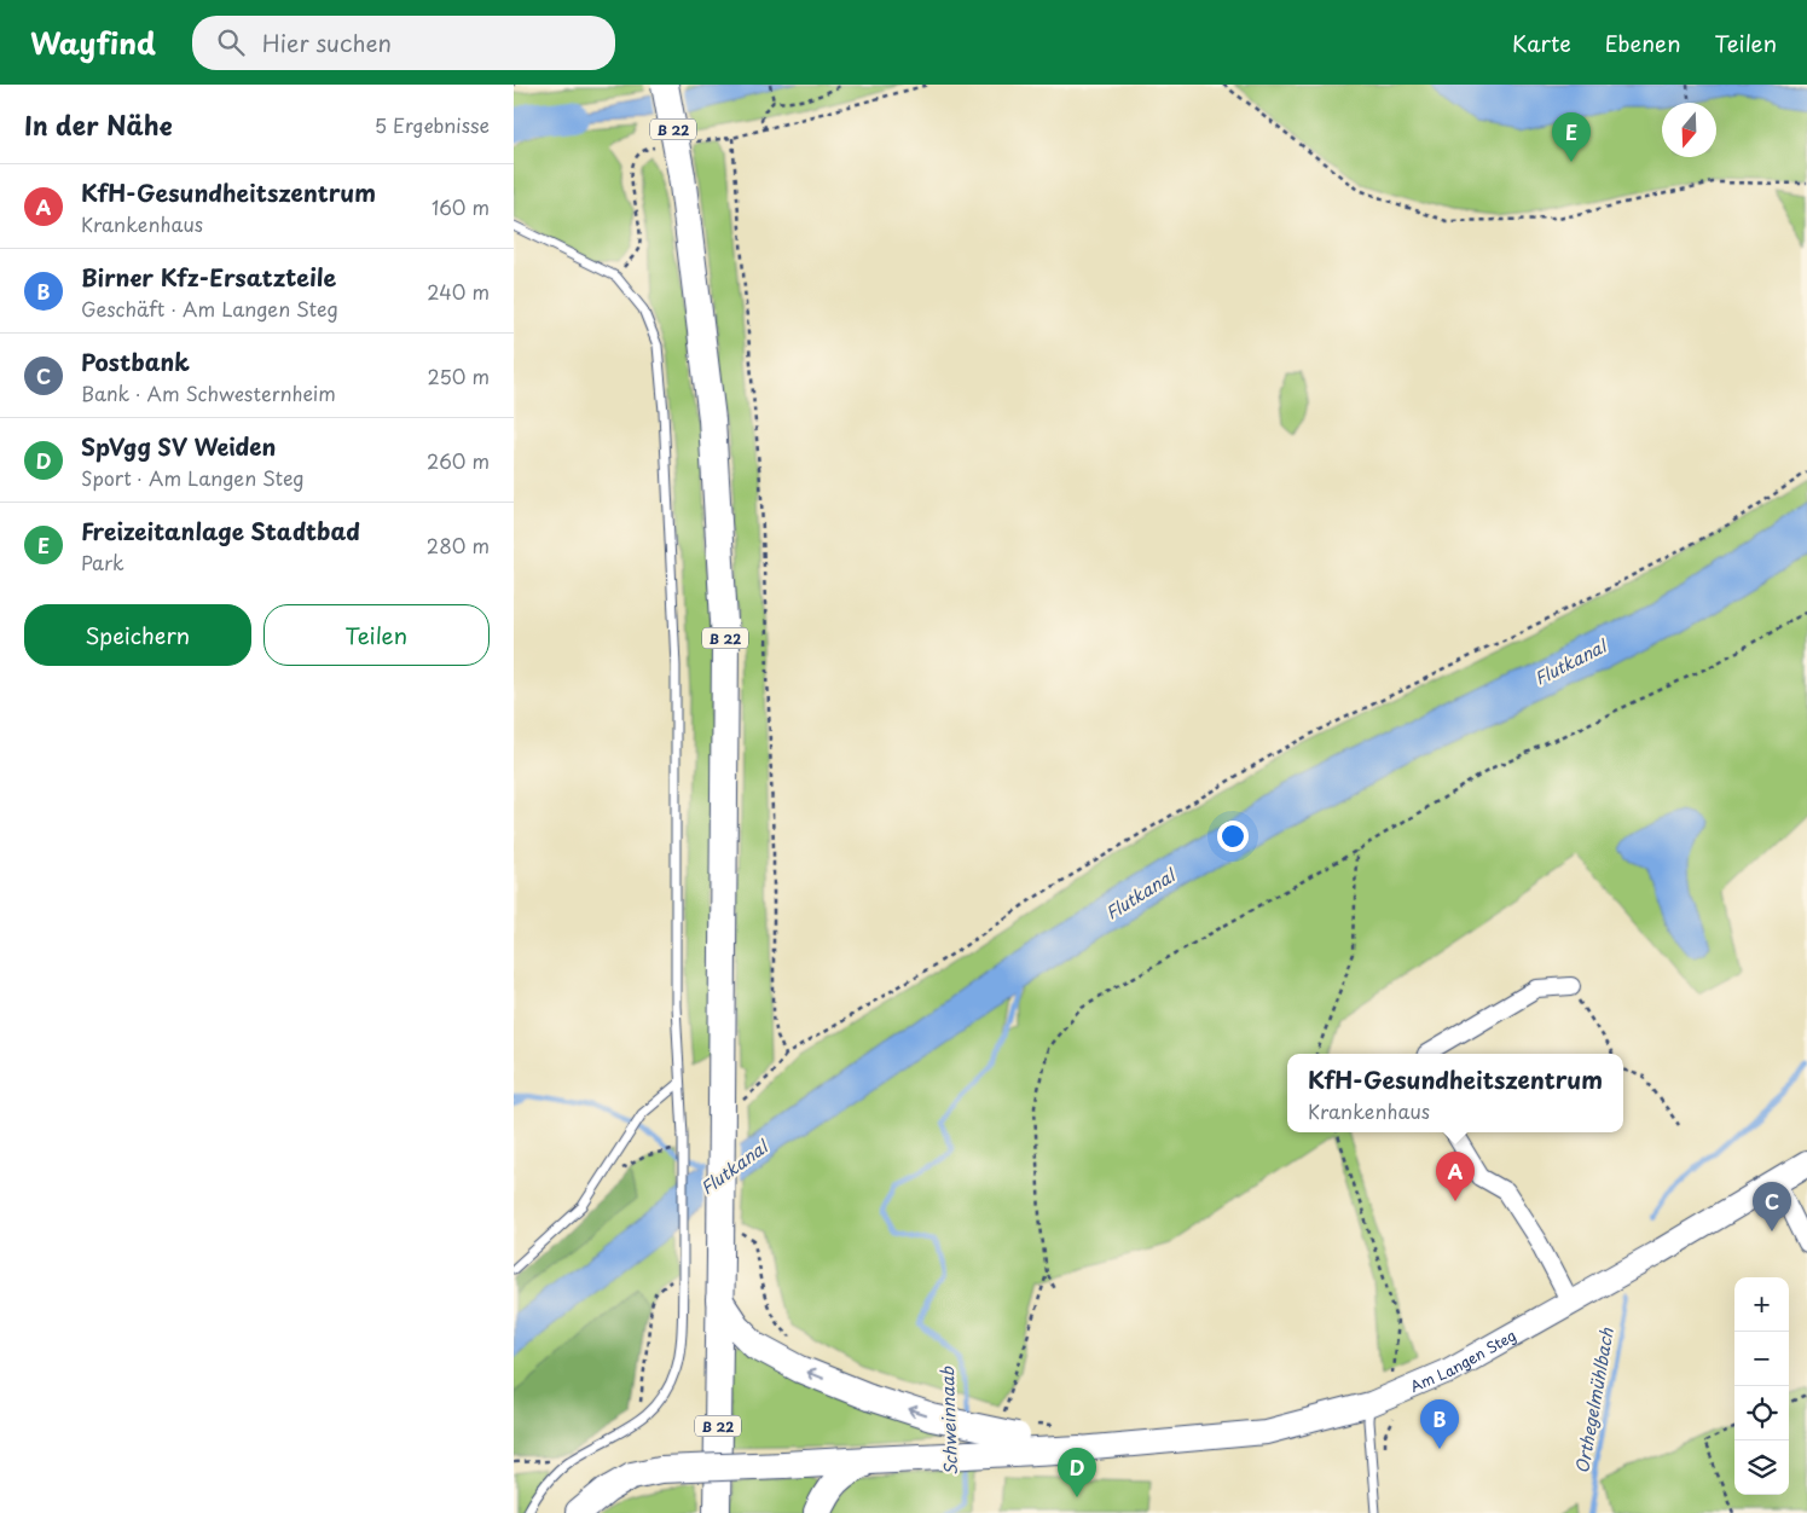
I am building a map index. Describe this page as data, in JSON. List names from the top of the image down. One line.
{"streets":{"main road":["B 22"],"street":["Am Langen Steg"]},"water":["Flutkanal","Orthegelmühlbach","Schweinnaab"],"north":"bottom","page":{"header":"Wayfind","search":"Hier suchen","nav":["Karte","Ebenen","Teilen"],"heading":["In der Nähe","5 Ergebnisse"],"pins":["E","A","C","B","D"],"list":[{"mark":"A","name":"KfH-Gesundheitszentrum","note":"Krankenhaus","value":"160 m"},{"mark":"B","name":"Birner Kfz-Ersatzteile","note":"Geschäft · Am Langen Steg","value":"240 m"},{"mark":"C","name":"Postbank","note":"Bank · Am Schwesternheim","value":"250 m"},{"mark":"D","name":"SpVgg SV Weiden","note":"Sport · Am Langen Steg","value":"260 m"},{"mark":"E","name":"Freizeitanlage Stadtbad","note":"Park","value":"280 m"}],"buttons":["Speichern","Teilen"],"popup":["KfH-Gesundheitszentrum","Krankenhaus"],"map_buttons":["+","−"]}}
